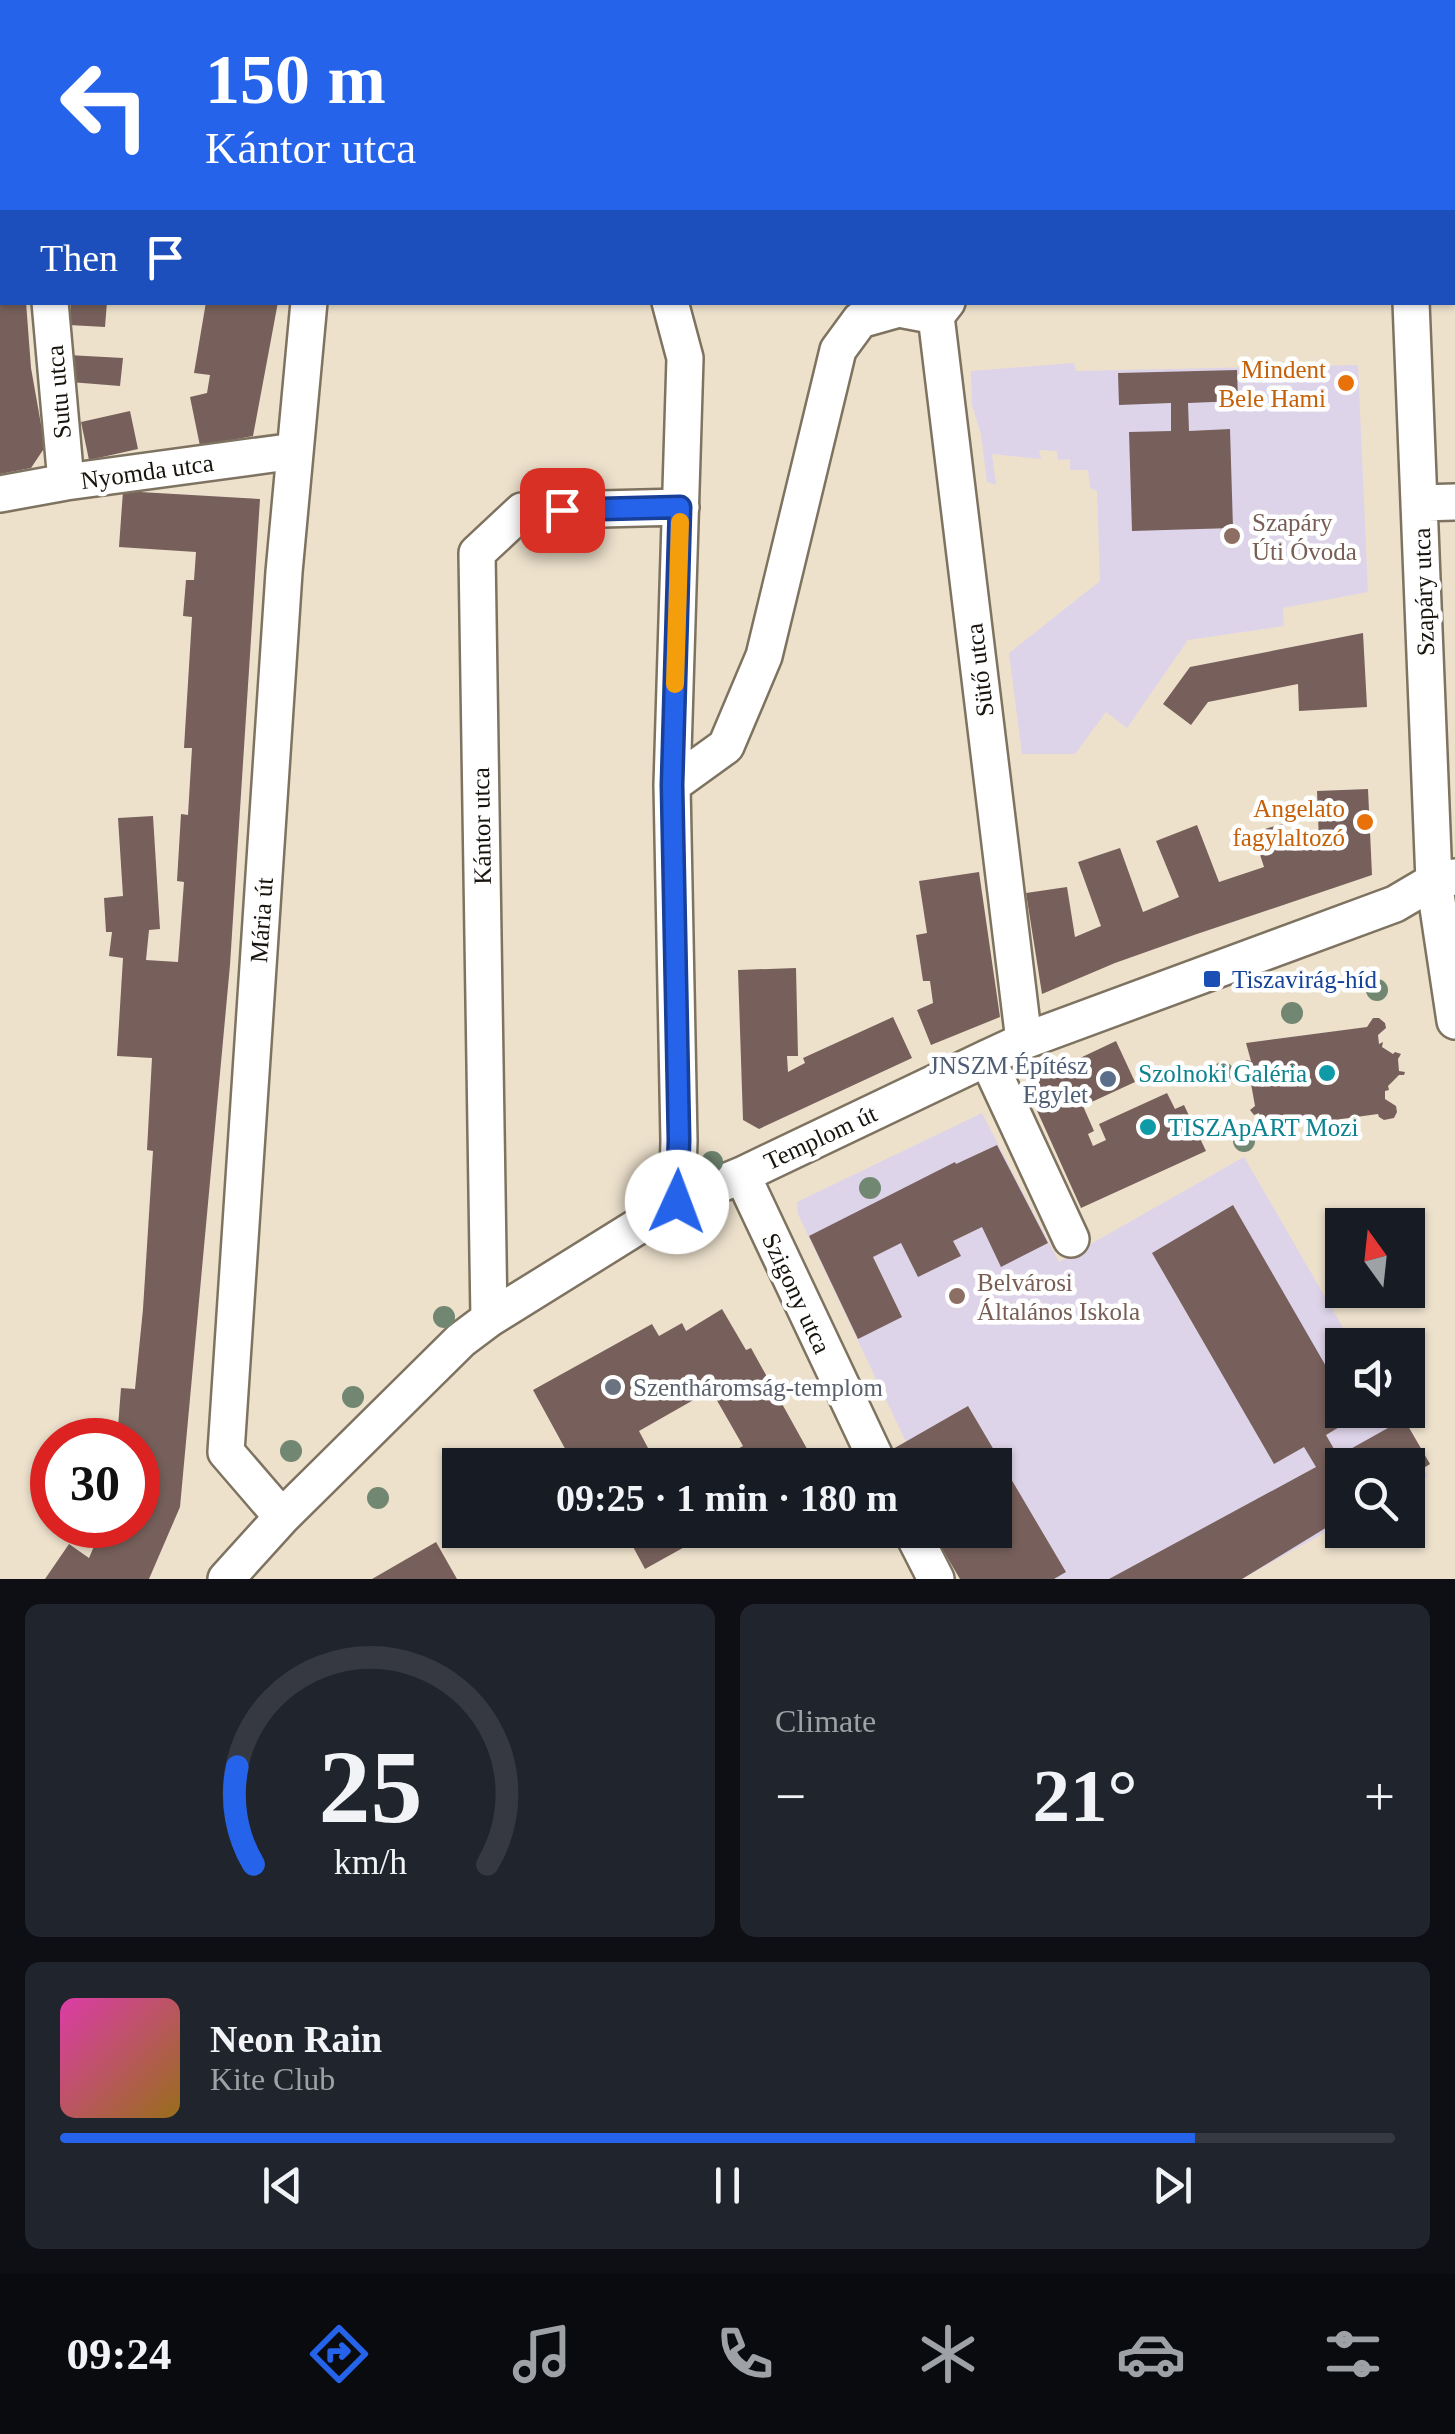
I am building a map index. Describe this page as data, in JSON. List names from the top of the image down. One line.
{"streets":{"street":["Sutu utca","Nyomda utca","Szapáry utca","Sütő utca","Kántor utca","Mária út","Templom út","Szigony utca"]},"crossings":[["Sutu utca","Nyomda utca"],["Nyomda utca","Mária út"],["Szapáry utca","Templom út"],["Sütő utca","Templom út"],["Kántor utca","Templom út"],["Mária út","Templom út"],["Templom út","Szigony utca"]],"places":{"other":["Mindent Bele Hami","Szapáry Úti Óvoda","Angelato fagylaltozó","Szolnoki Galéria","JNSZM Építész Egylet","TISZApART Mozi","Belvárosi Általános Iskola","Szentháromság-templom"],"transit":["Tiszavirág-híd"]},"north":"top","page":{"turn":["150 m","Kántor utca"],"then":"Then","limit":"30","trip":"09:25 · 1 min · 180 m","tile":"Climate","heat":["−","21°","+"],"song":["Neon Rain","Kite Club"],"tabs":"09:24","gauge":["25","km/h"]}}
